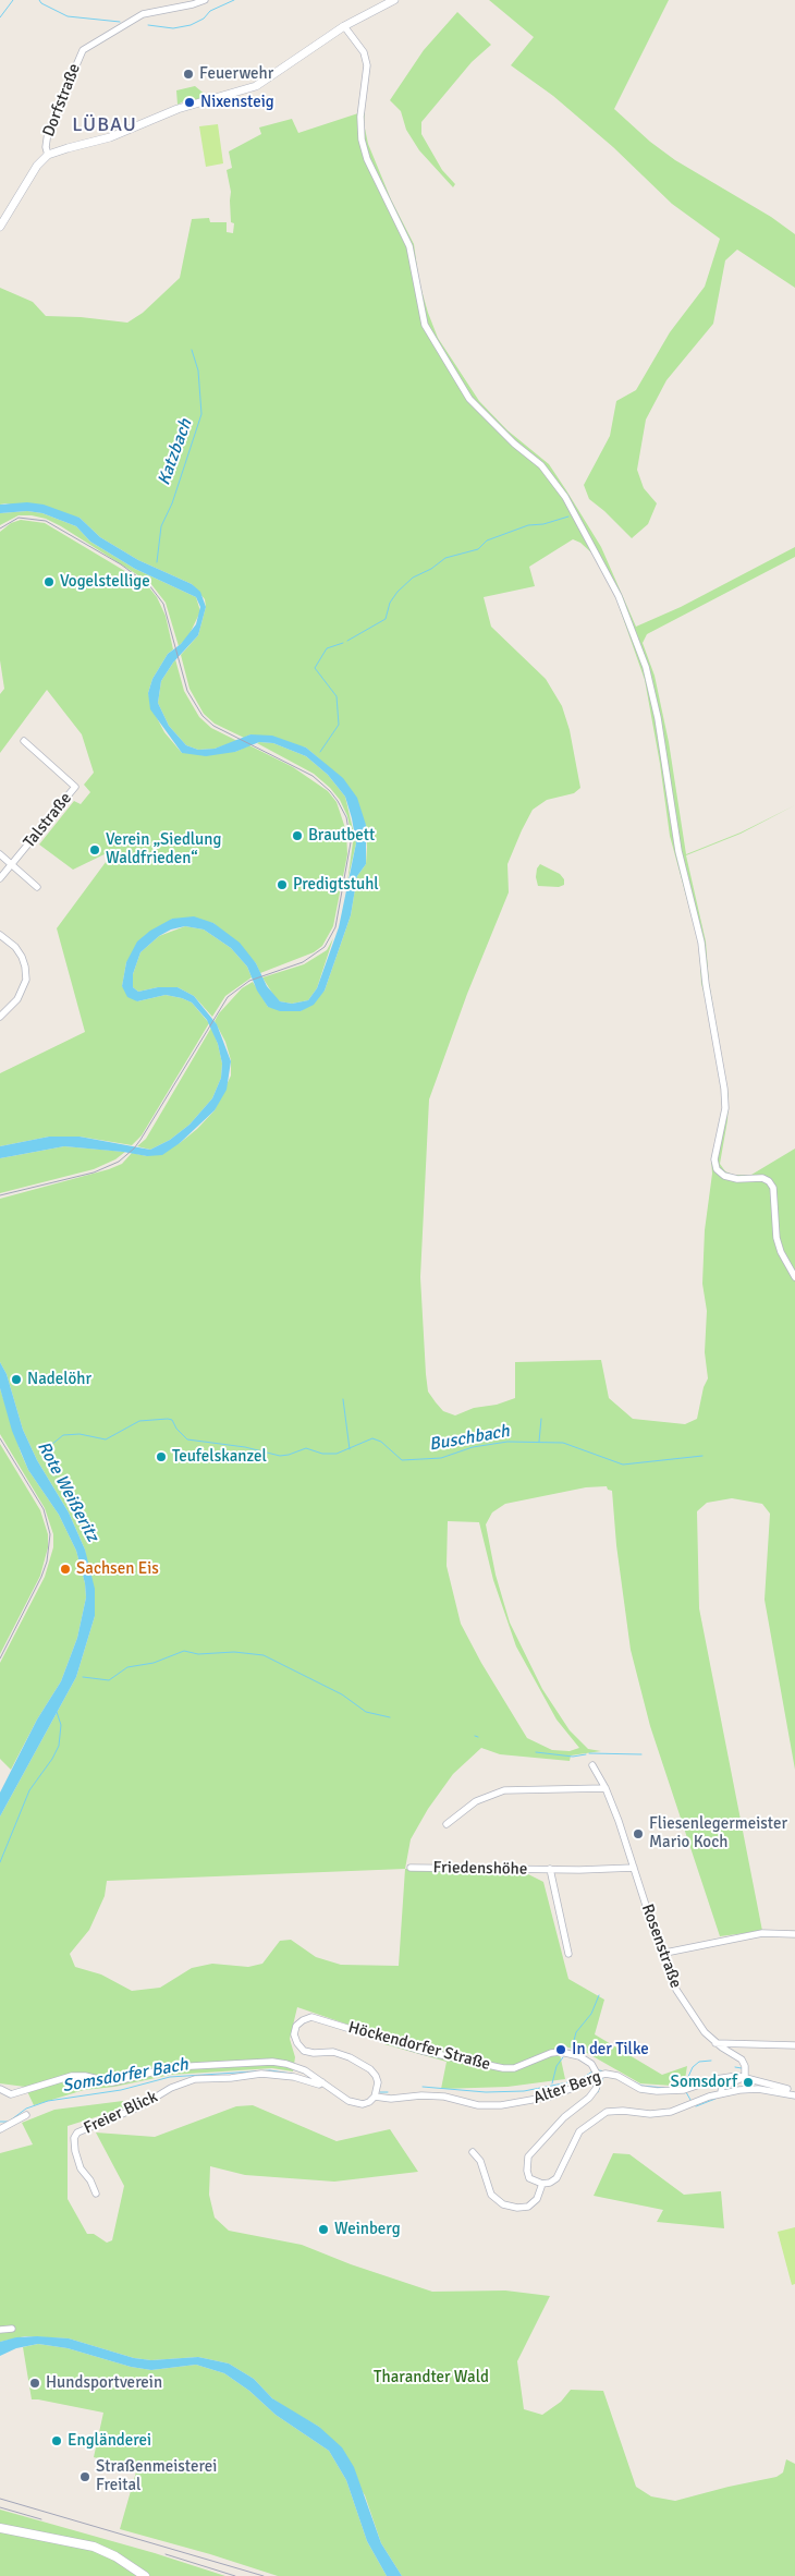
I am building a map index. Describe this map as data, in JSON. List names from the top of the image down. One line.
{"streets":{"street":["Dorfstraße","Talstraße","Friedenshöhe","Rosenstraße","Höckendorfer Straße","Alter Berg","Freier Blick"]},"crossings":[["Friedenshöhe","Rosenstraße"],["Rosenstraße","Alter Berg"],["Höckendorfer Straße","Alter Berg"]],"districts":["LÜBAU"],"water":["Katzbach","Buschbach","Rote Weißeritz","Somsdorfer Bach"],"parks":["Tharandter Wald"],"places":["Feuerwehr","Nixensteig","Vogelstellige","Brautbett","Verein „Siedlung Waldfrieden“","Predigtstuhl","Nadelöhr","Teufelskanzel","Sachsen Eis","Fliesenlegermeister Mario Koch","In der Tilke","Somsdorf","Weinberg","Hundsportverein","Engländerei","Straßenmeisterei Freital"]}
